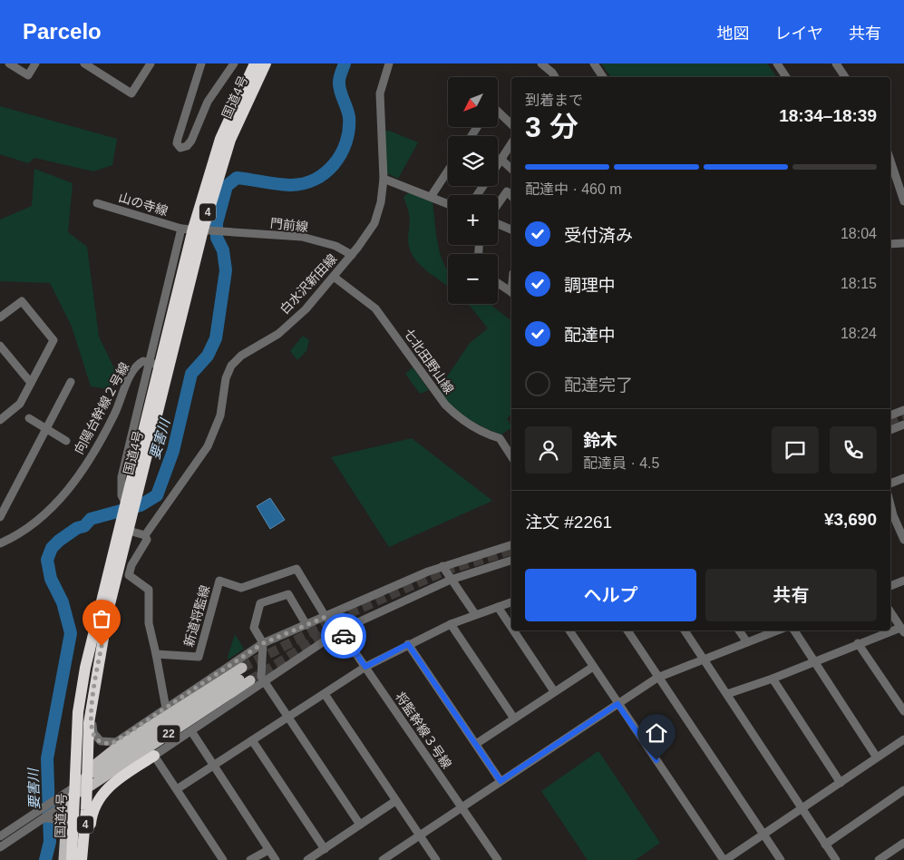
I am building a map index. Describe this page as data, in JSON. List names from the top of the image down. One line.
{"streets":{"highway":["国道4号","4"],"main road":["22"],"street":["山の寺線","門前線","白水沢新田線","七北田野山線","向陽台幹線２号線","新道将監線","将監幹線３号線"]},"crossings":[["国道4号","山の寺線"],["国道4号","向陽台幹線２号線"],["国道4号","22"],["山の寺線","門前線"],["門前線","白水沢新田線"],["白水沢新田線","七北田野山線"],["新道将監線","将監幹線３号線"]],"water":["要害川"],"north":"bottom left","page":{"header":"Parcelo","nav":["地図","レイヤ","共有"],"map_buttons":["+","−"],"heading":["3 分","到着まで","18:34–18:39"],"panel":["鈴木","配達員 · 4.5","注文 #2261","¥3,690"],"bar":"配達中 · 460 m","list":[["受付済み","18:04"],["調理中","18:15"],["配達中","18:24"],"配達完了"],"buttons":["ヘルプ","共有"]}}
